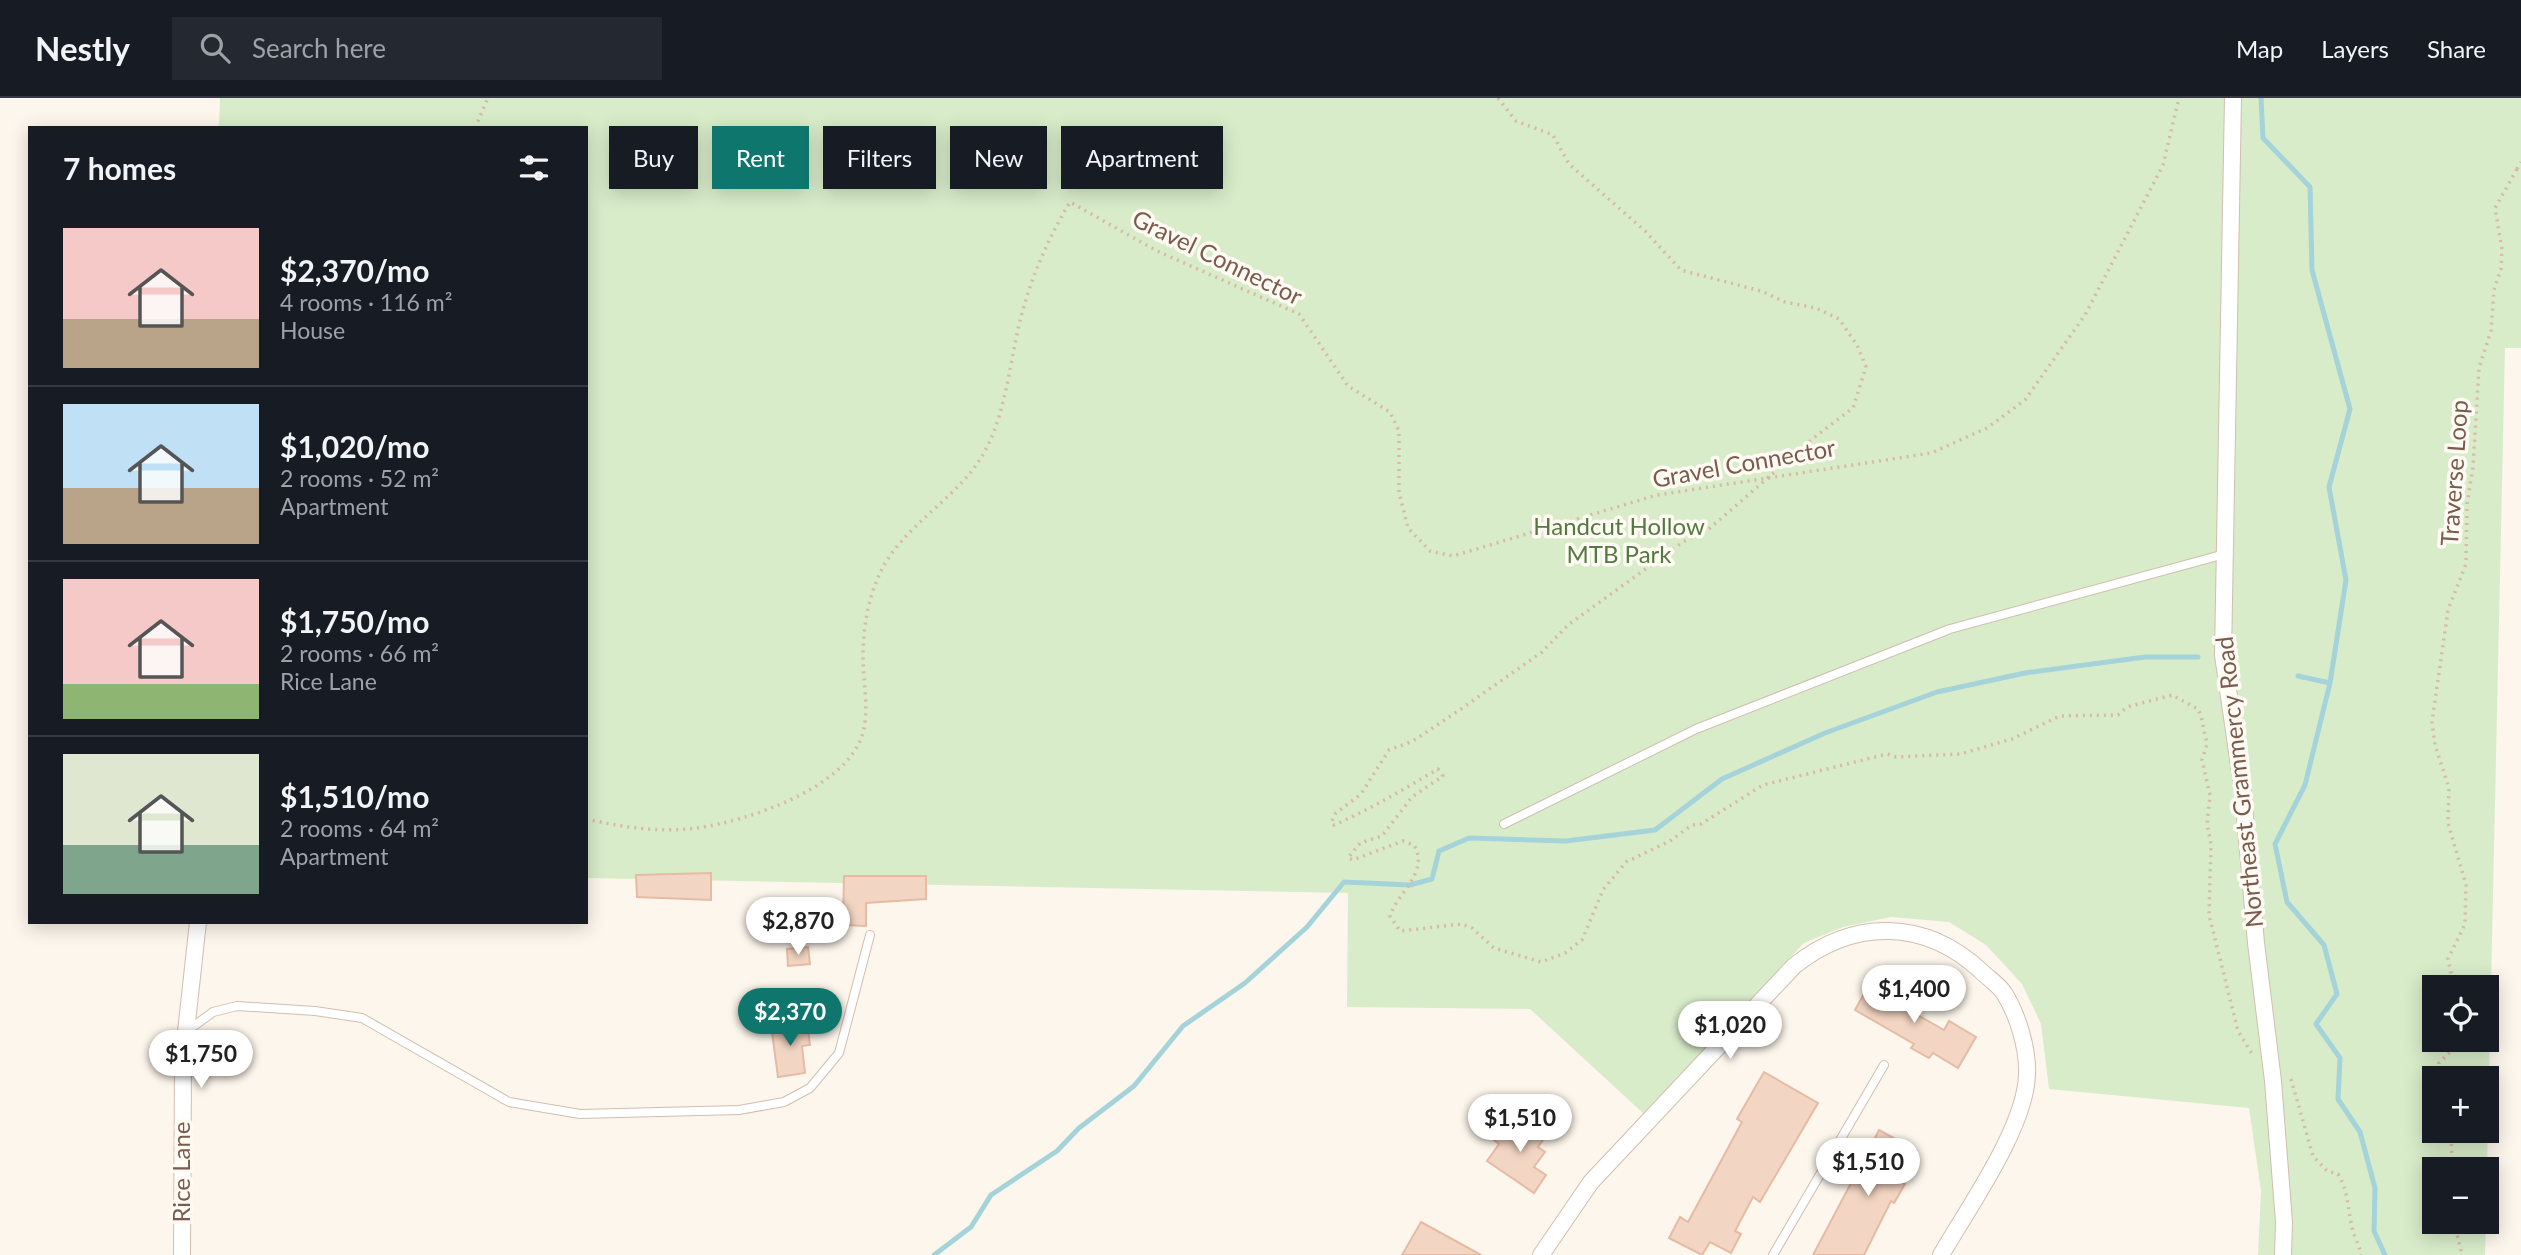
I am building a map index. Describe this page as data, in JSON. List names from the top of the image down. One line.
{"streets":{"street":["Northeast Grammercy Road","Rice Lane"],"path":["Gravel Connector","Traverse Loop"]},"parks":["Handcut Hollow MTB Park"],"page":{"header":"Nestly","search":"Search here","nav":["Map","Layers","Share"],"chip":["Buy","Rent","Filters","New","Apartment"],"heading":"7 homes","list":[{"name":"$2,370/mo","note":"4 rooms · 116 m² · House"},{"name":"$1,020/mo","note":"2 rooms · 52 m² · Apartment"},{"name":"$1,750/mo","note":"2 rooms · 66 m² · Rice Lane"},{"name":"$1,510/mo","note":"2 rooms · 64 m² · Apartment"}],"price":["$2,870","$1,400","$2,370","$1,020","$1,750","$1,510","$1,510"],"map_buttons":["+","−"]}}
